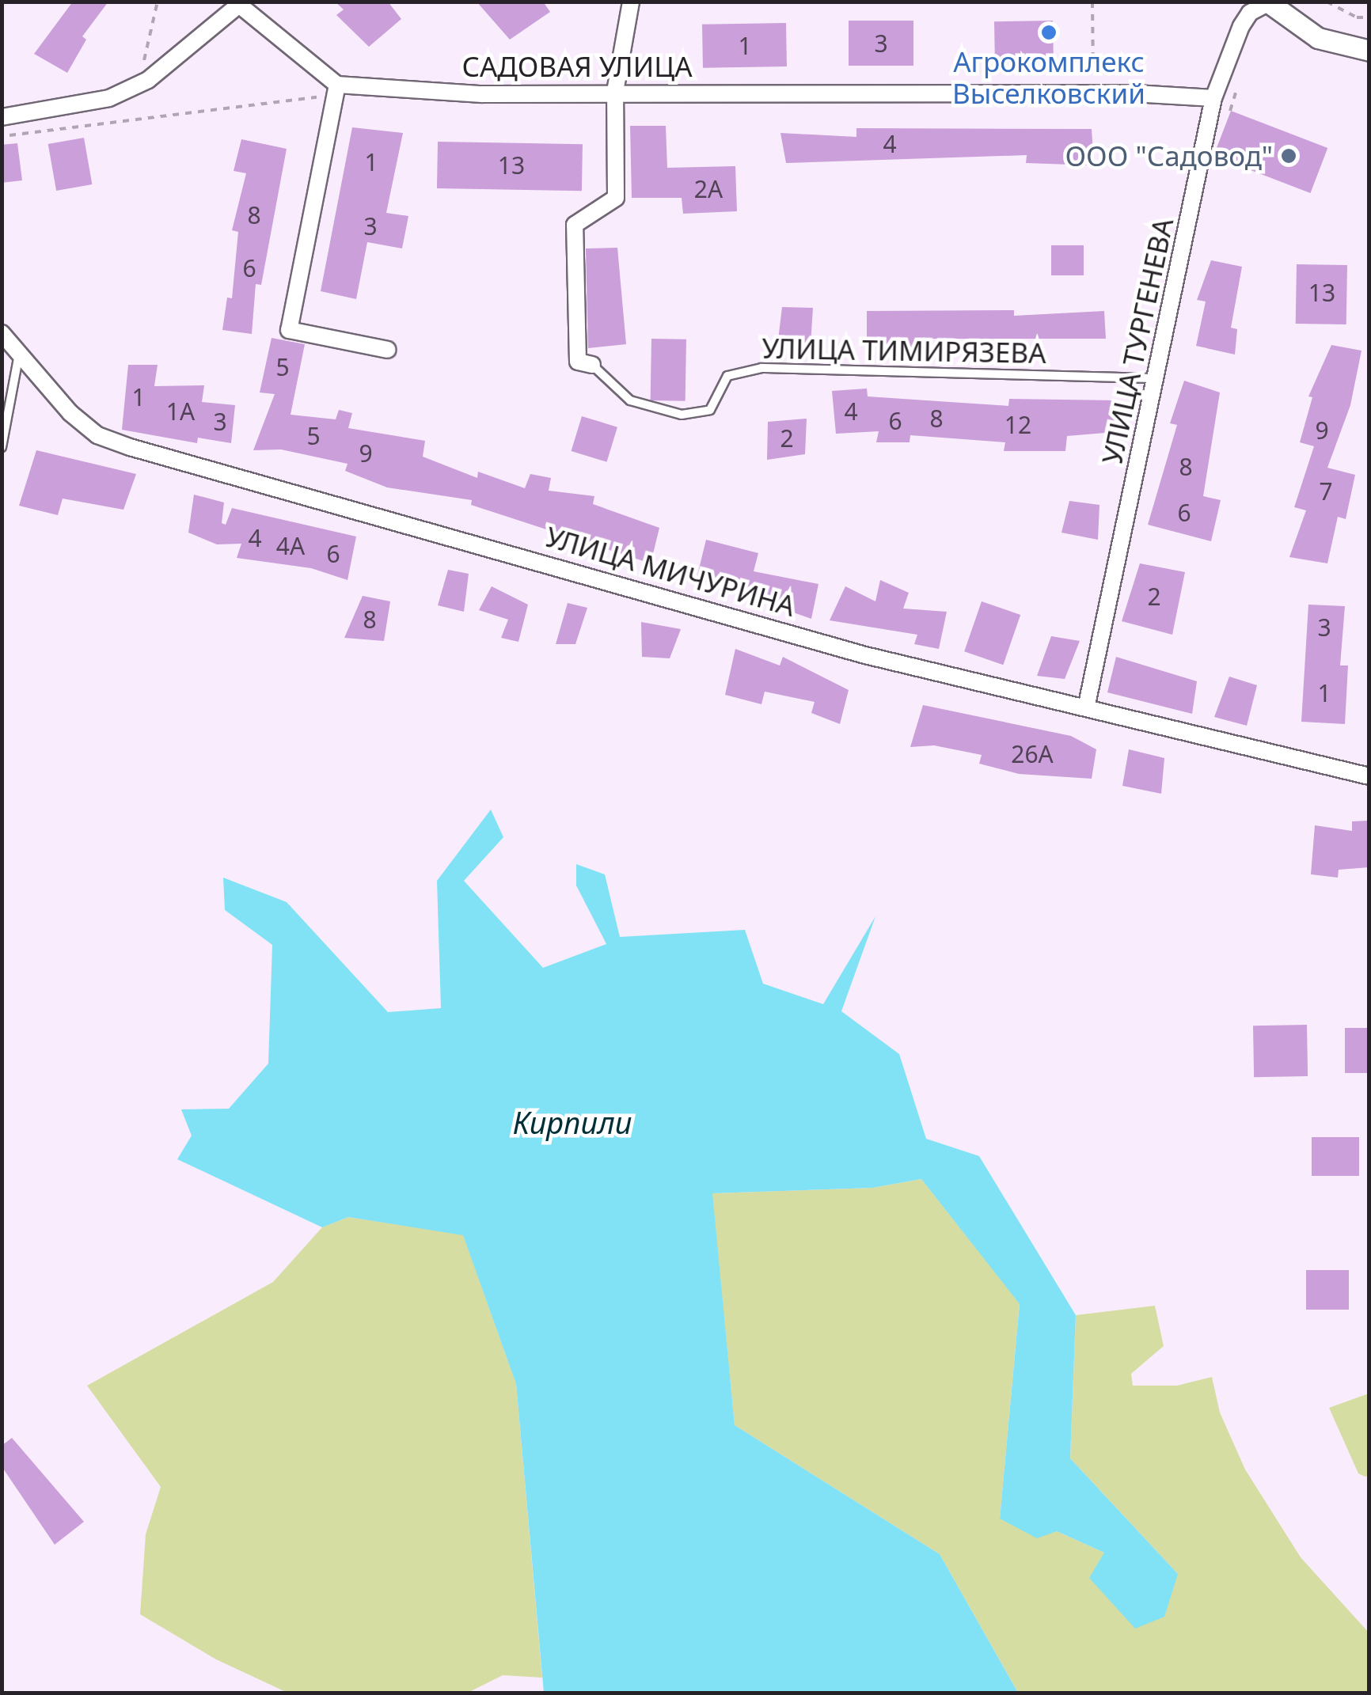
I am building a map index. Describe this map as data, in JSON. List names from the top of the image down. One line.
{"streets":{"street":["САДОВАЯ УЛИЦА","УЛИЦА ТУРГЕНЕВА","УЛИЦА МИЧУРИНА"],"lane":["УЛИЦА ТИМИРЯЗЕВА"]},"crossings":[["САДОВАЯ УЛИЦА","УЛИЦА ТУРГЕНЕВА"],["УЛИЦА ТУРГЕНЕВА","УЛИЦА ТИМИРЯЗЕВА"],["УЛИЦА ТУРГЕНЕВА","УЛИЦА МИЧУРИНА"]],"water":["Кирпили"],"places":["Агрокомплекс Выселковский","ООО \"Садовод\""],"house_numbers":["3","1","4","1","13","2А","8","3","6","13","5","1","1А","4","8","6","3","12","9","5","2","9","8","7","6","4","4А","6","2","8","3","1","26А"]}
